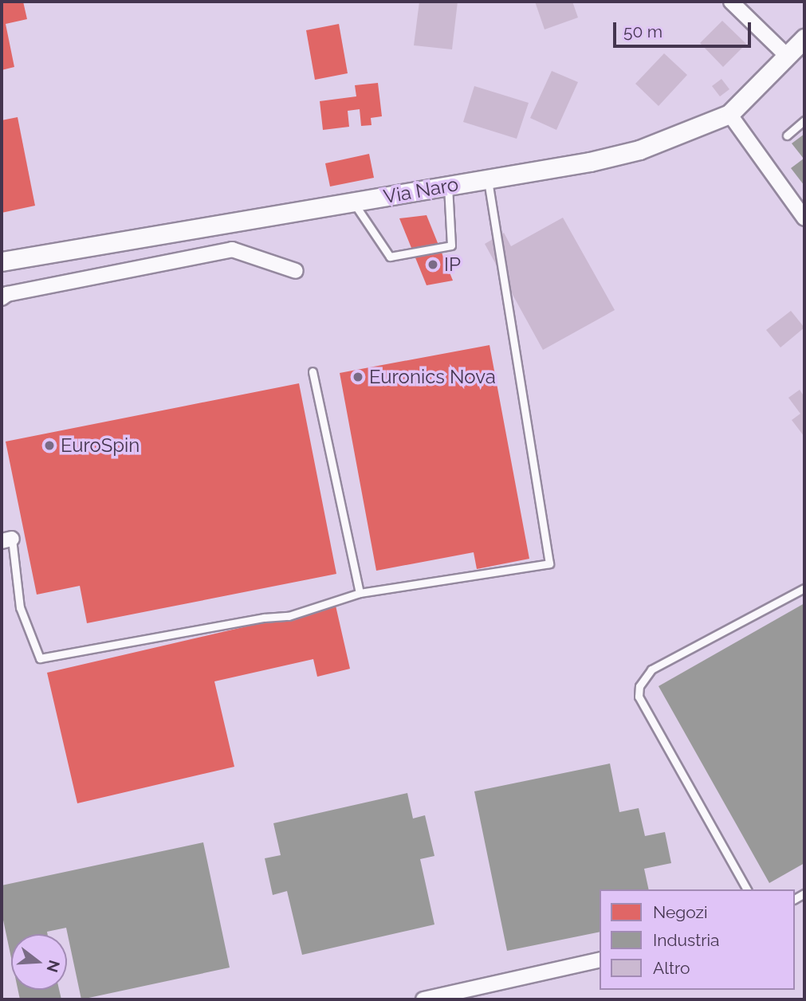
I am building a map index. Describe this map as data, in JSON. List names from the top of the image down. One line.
{"streets":{"street":["Via Naro"]},"places":["IP","Euronics Nova","EuroSpin"],"legend":["Negozi","Industria","Altro"],"scale_bar":"50 m","north":"right"}
